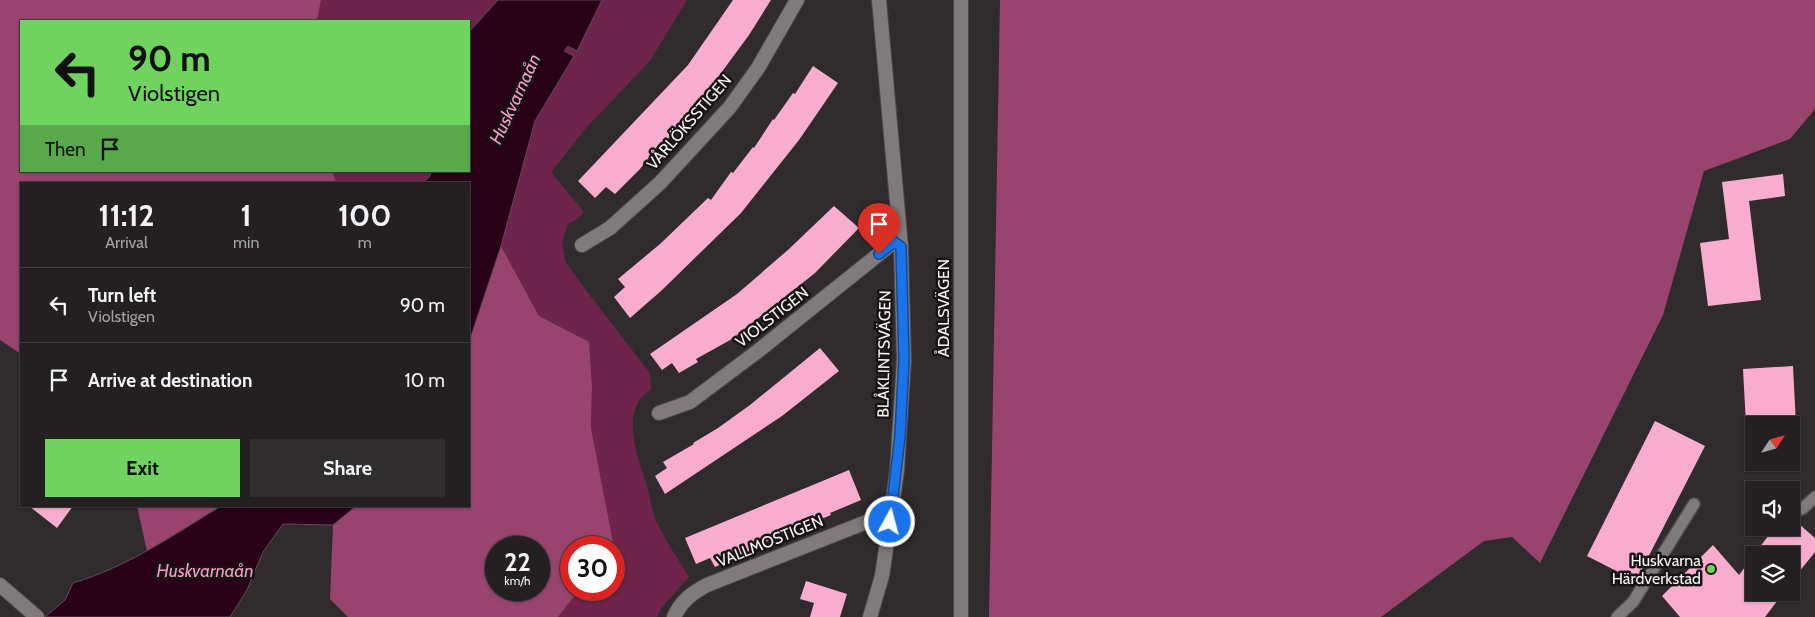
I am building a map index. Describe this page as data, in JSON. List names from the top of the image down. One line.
{"streets":{"street":["VÅRLÖKSSTIGEN","ÅDALSVÄGEN","VIOLSTIGEN","BLÅKLINTSVÄGEN","VALLMOSTIGEN"]},"crossings":[["VIOLSTIGEN","BLÅKLINTSVÄGEN"],["BLÅKLINTSVÄGEN","VALLMOSTIGEN"]],"water":["Huskvarnaån"],"places":["Huskvarna Härdverkstad"],"north":"top right","page":{"turn":["90 m","Violstigen"],"then":"Then","eta":["11:12","Arrival","1","min","100","m"],"list":[{"name":"Turn left","note":"Violstigen","value":"90 m"},{"name":"Arrive at destination","value":"10 m"}],"buttons":["Exit","Share"],"speed":"22 km/h","limit":"30"}}
